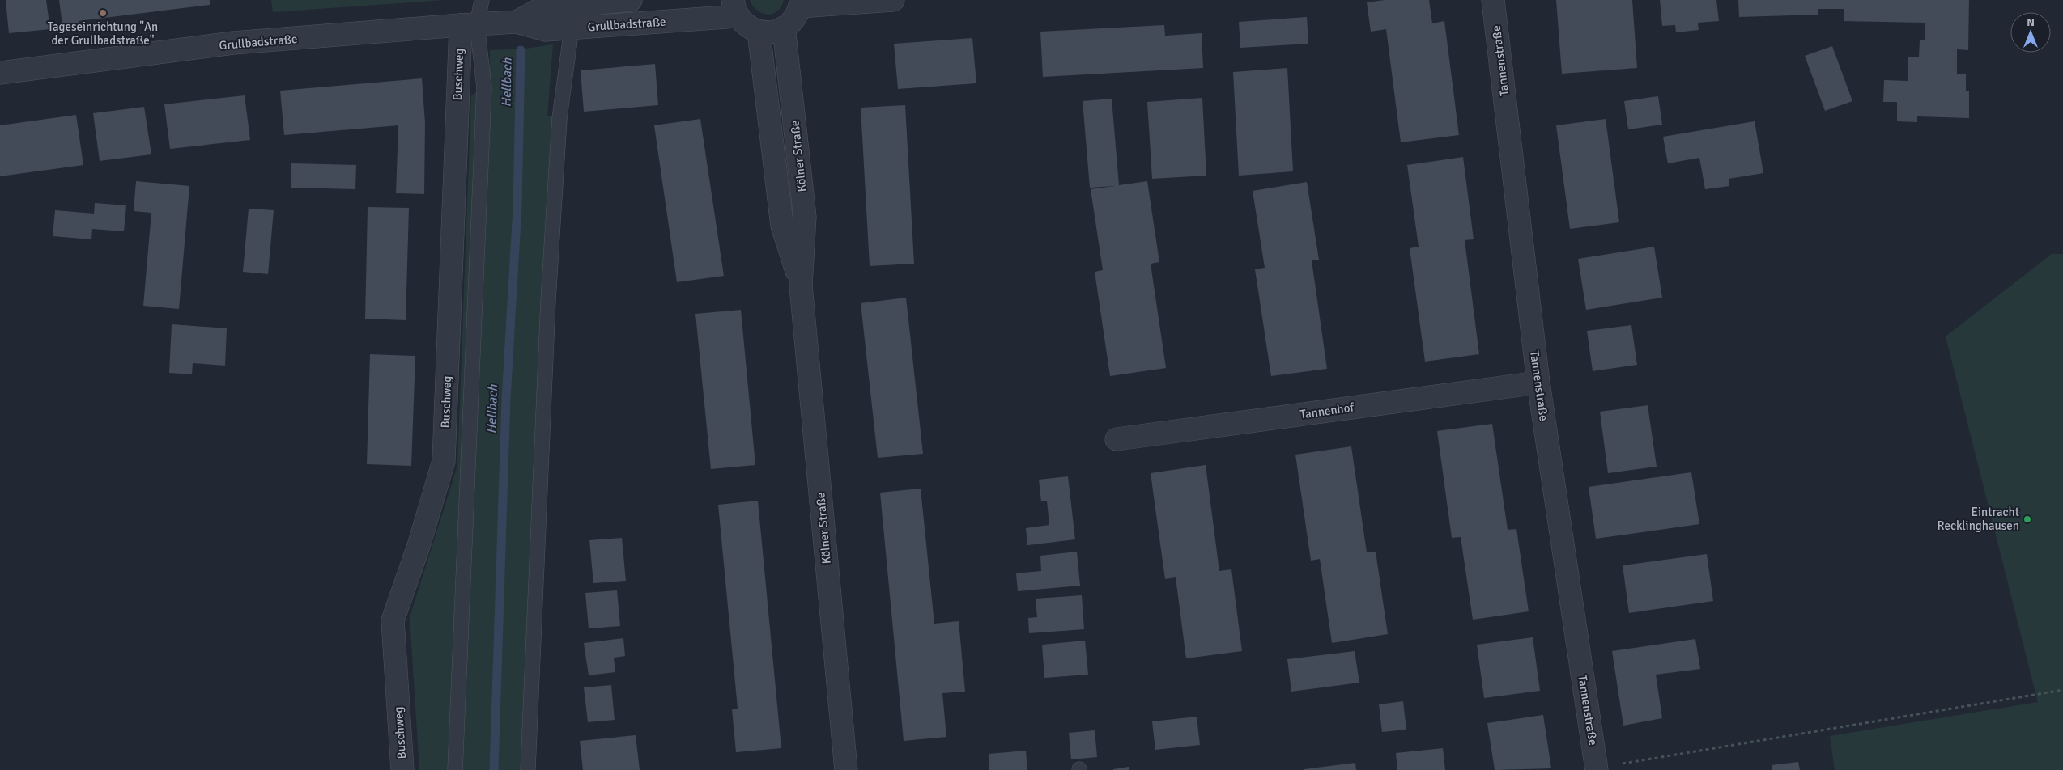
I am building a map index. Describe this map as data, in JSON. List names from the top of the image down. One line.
{"streets":{"street":["Grullbadstraße","Tannenstraße","Buschweg","Kölner Straße","Tannenhof"]},"crossings":[["Grullbadstraße","Buschweg"],["Grullbadstraße","Kölner Straße"],["Tannenstraße","Tannenhof"]],"water":["Hellbach"],"places":["Tageseinrichtung \"An der Grullbadstraße\"","Eintracht Recklinghausen"],"north":"top"}
